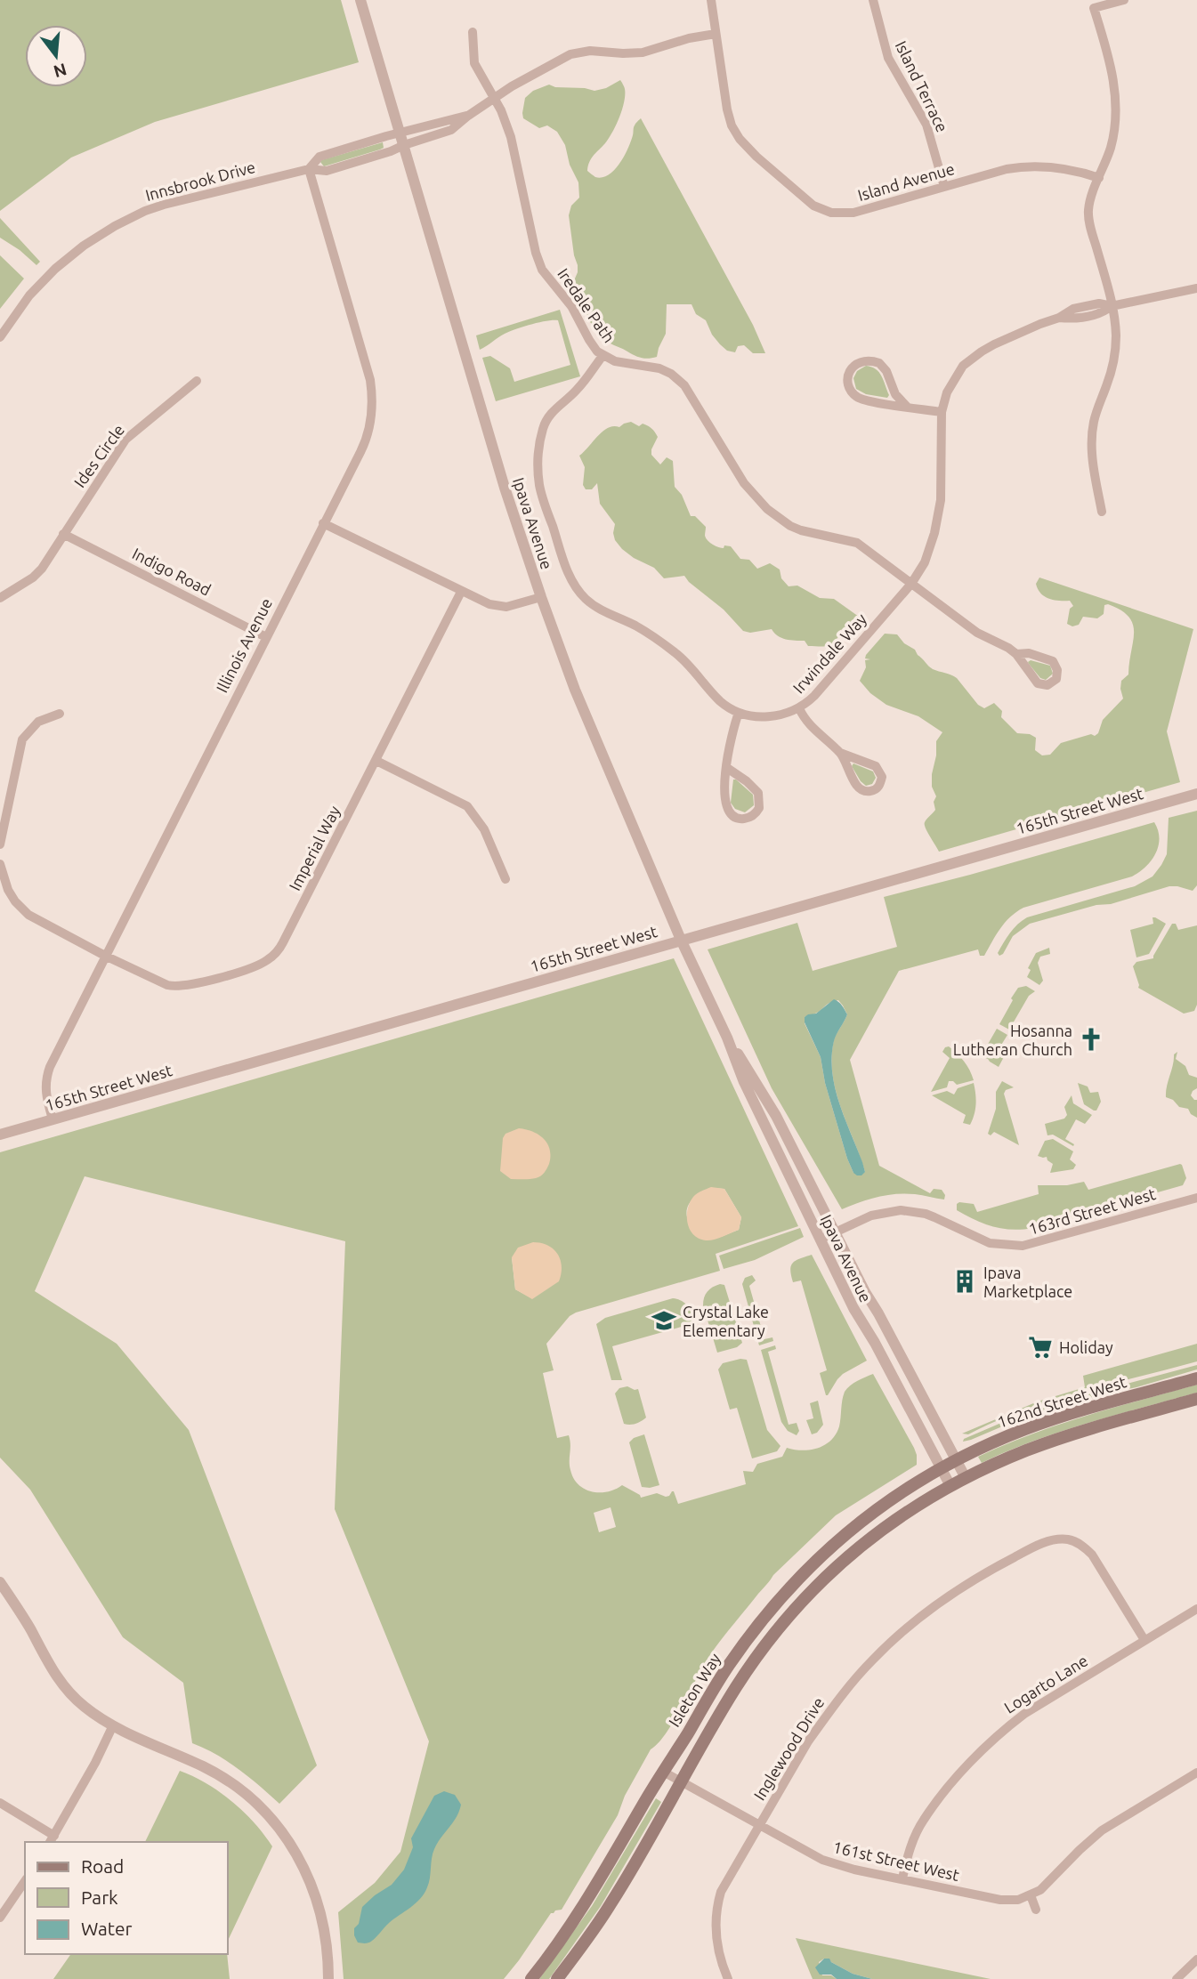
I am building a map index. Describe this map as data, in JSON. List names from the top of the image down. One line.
{"streets":{"main road":["162nd Street West","Isleton Way"],"street":["Island Terrace","Innsbrook Drive","Island Avenue","Iredale Path","Ides Circle","Ipava Avenue","Indigo Road","Illinois Avenue","Irwindale Way","165th Street West","Imperial Way","163rd Street West","Logarto Lane","Inglewood Drive","161st Street West"]},"crossings":[["Island Terrace","Island Avenue"],["Innsbrook Drive","Island Avenue"],["Innsbrook Drive","Iredale Path"],["Innsbrook Drive","Ipava Avenue"],["Innsbrook Drive","Illinois Avenue"],["Iredale Path","Irwindale Way"],["Ides Circle","Indigo Road"],["Ipava Avenue","165th Street West"],["Ipava Avenue","163rd Street West"],["Ipava Avenue","162nd Street West"],["Ipava Avenue","Isleton Way"],["Indigo Road","Illinois Avenue"],["Illinois Avenue","165th Street West"],["Illinois Avenue","Imperial Way"],["162nd Street West","Isleton Way"],["Logarto Lane","Inglewood Drive"],["Logarto Lane","161st Street West"],["Isleton Way","161st Street West"],["Inglewood Drive","161st Street West"]],"places":{"church":["Hosanna Lutheran Church"],"building":["Ipava Marketplace"],"school or university":["Crystal Lake Elementary"],"supermarket":["Holiday"]},"legend":["Road","Park","Water"],"north":"bottom"}
